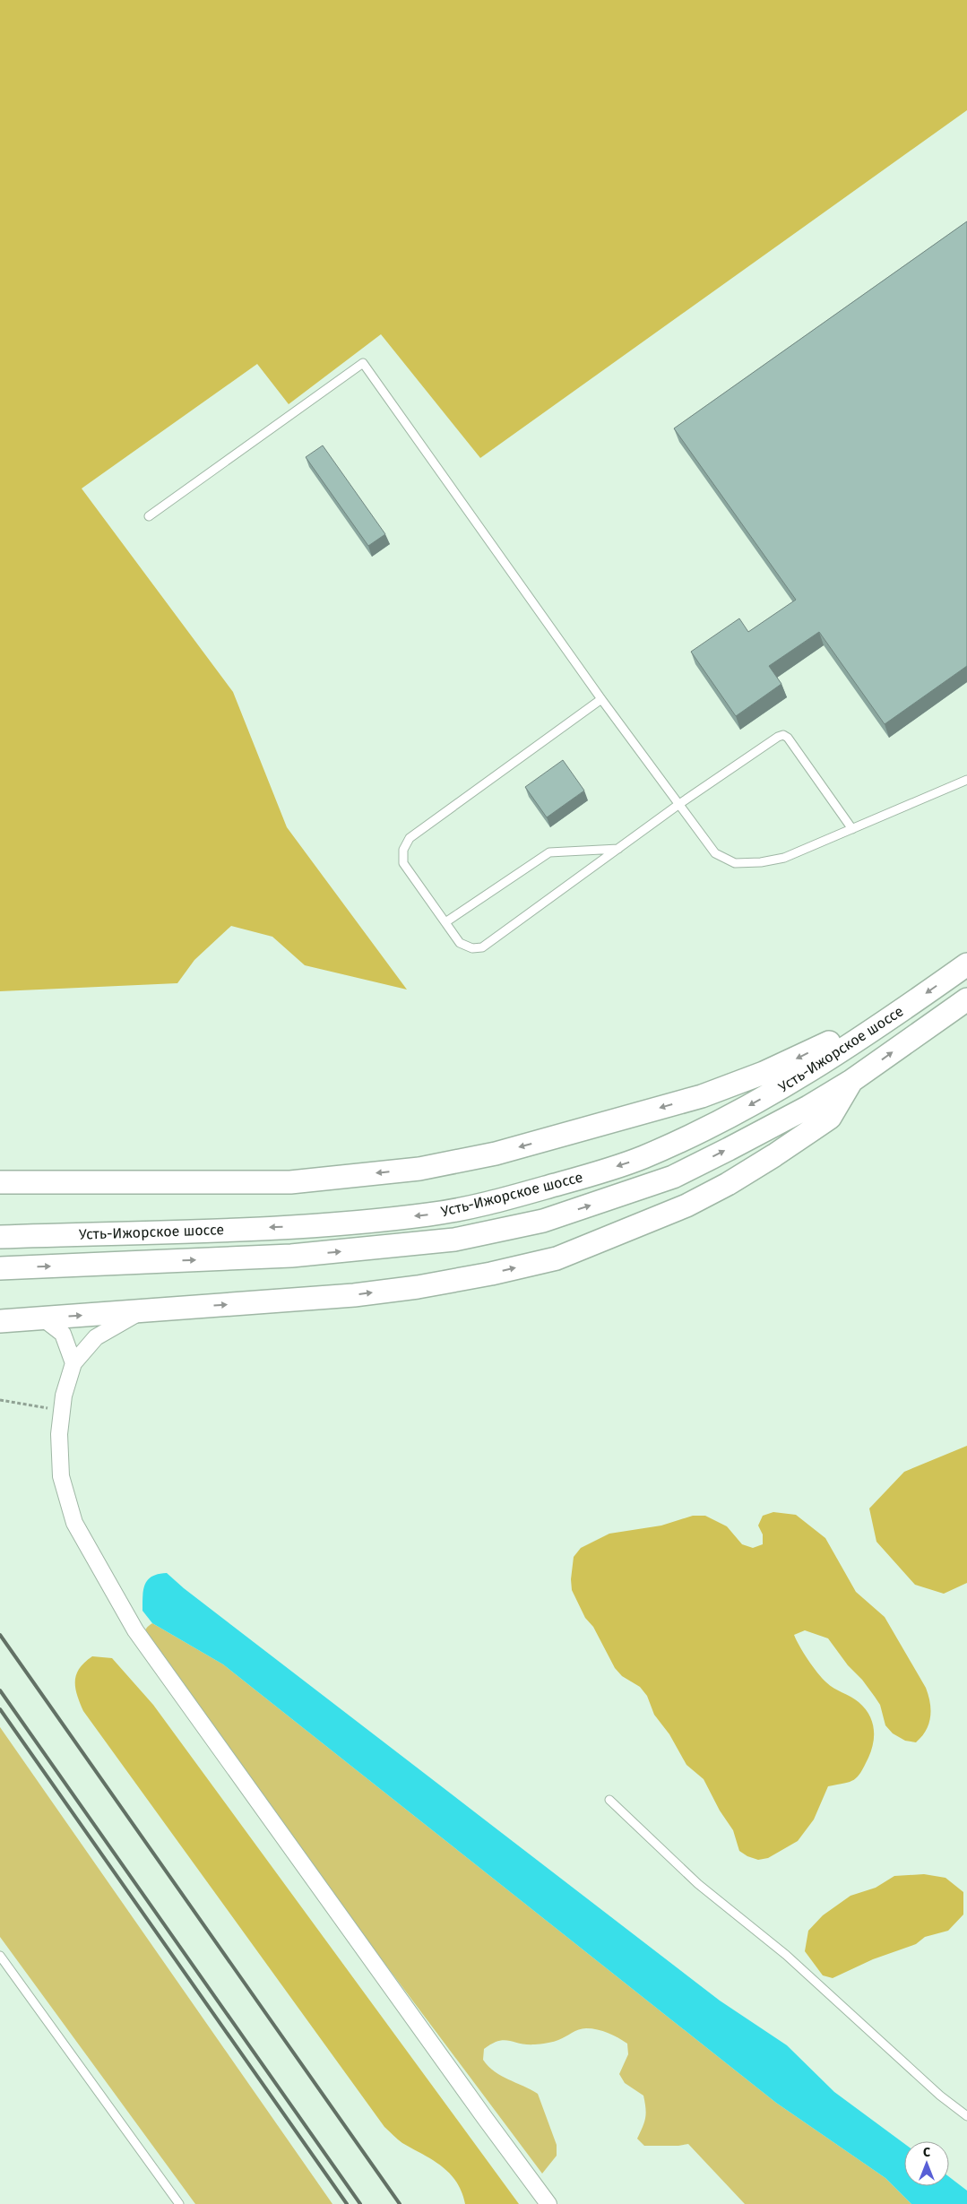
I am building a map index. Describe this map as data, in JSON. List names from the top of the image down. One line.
{"streets":{"street":["Усть-Ижорское шоссе"]},"north":"top"}
